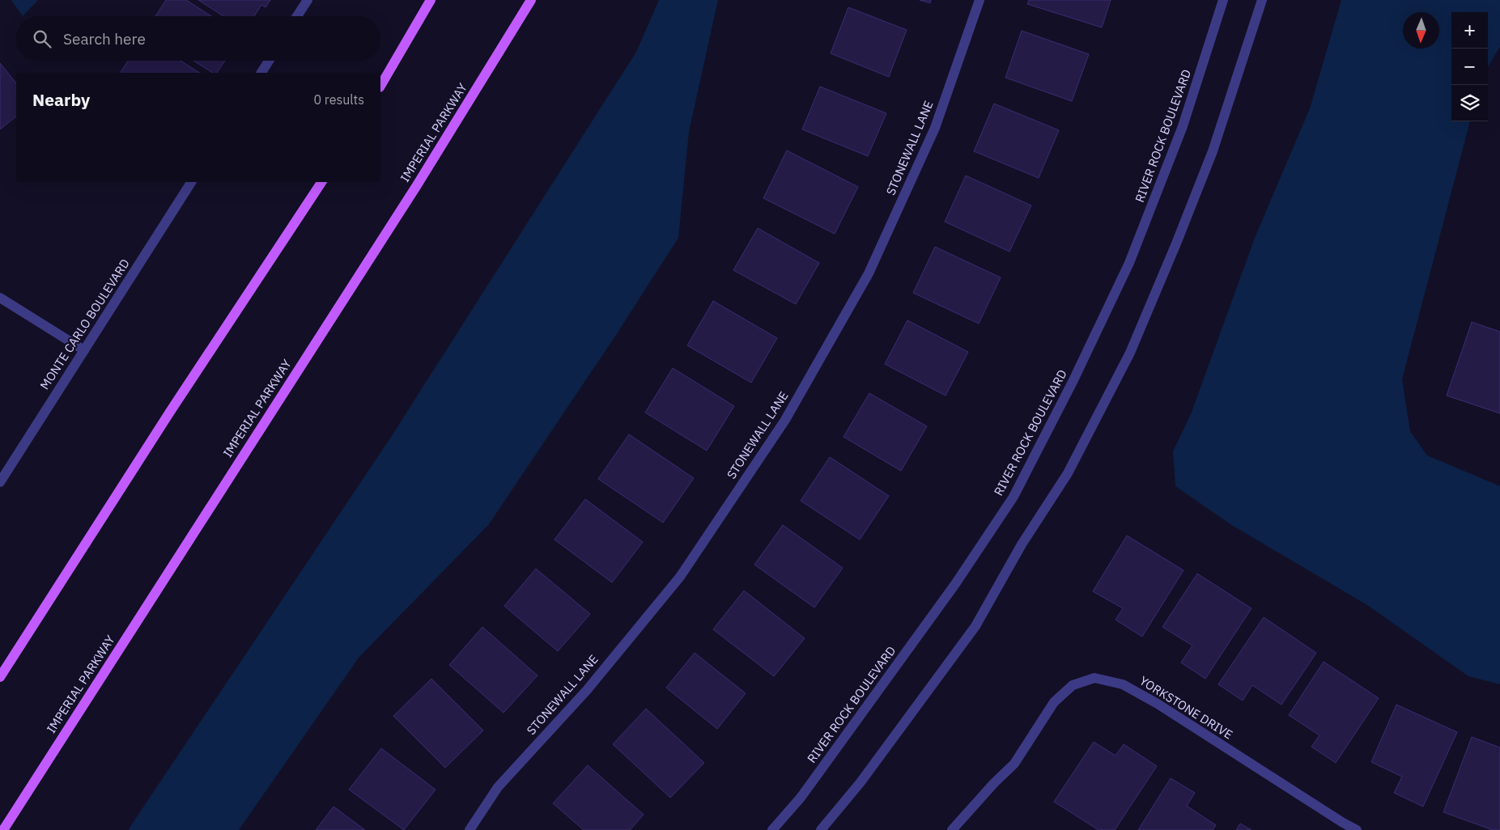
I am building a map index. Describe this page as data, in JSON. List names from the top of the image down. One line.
{"streets":{"main road":["IMPERIAL PARKWAY"],"street":["RIVER ROCK BOULEVARD","STONEWALL LANE","MONTE CARLO BOULEVARD","YORKSTONE DRIVE"]},"north":"bottom","page":{"map_buttons":["+","−"],"search":"Search here","heading":["Nearby","0 results"]}}
